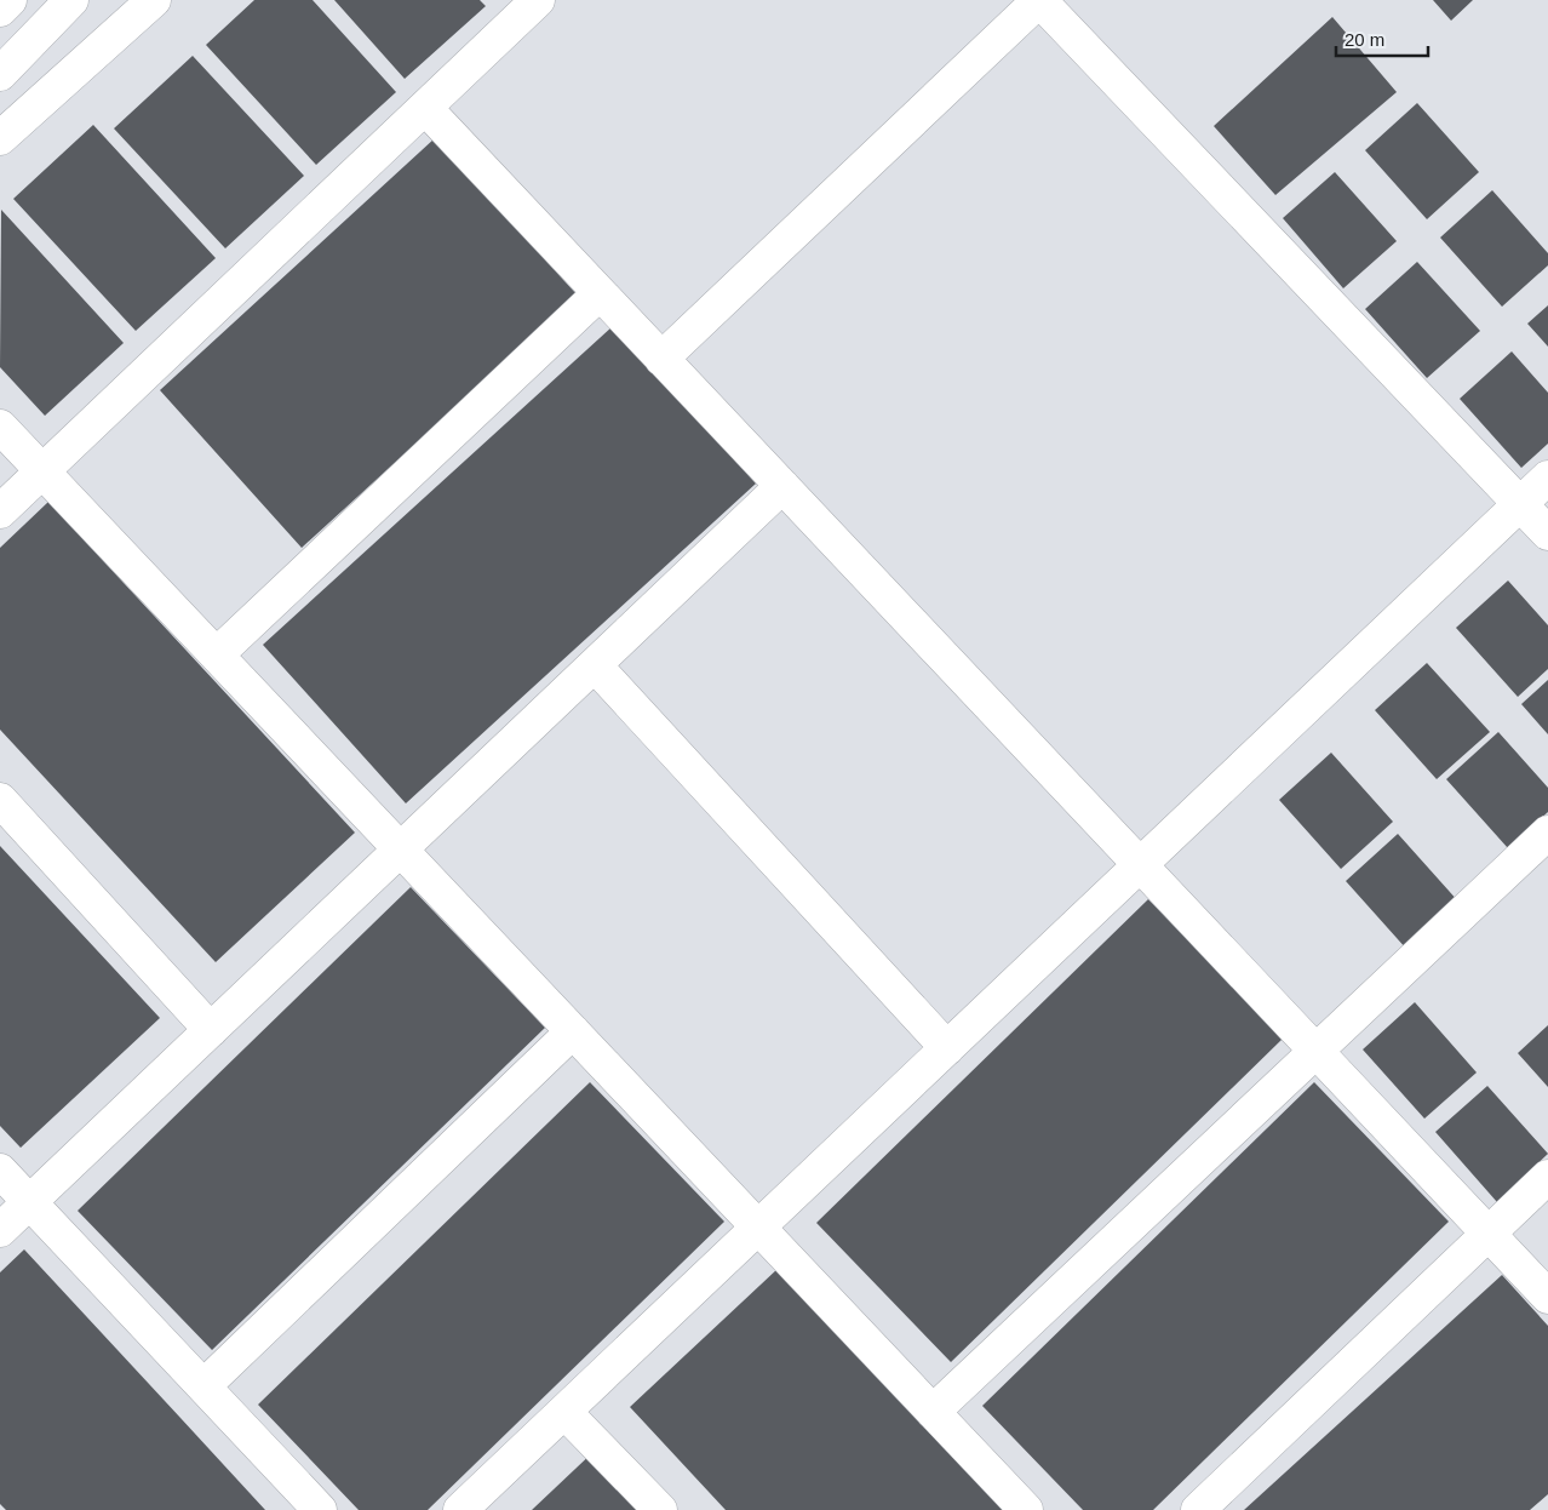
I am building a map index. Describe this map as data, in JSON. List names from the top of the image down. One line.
{"scale_bar":"20 m"}
